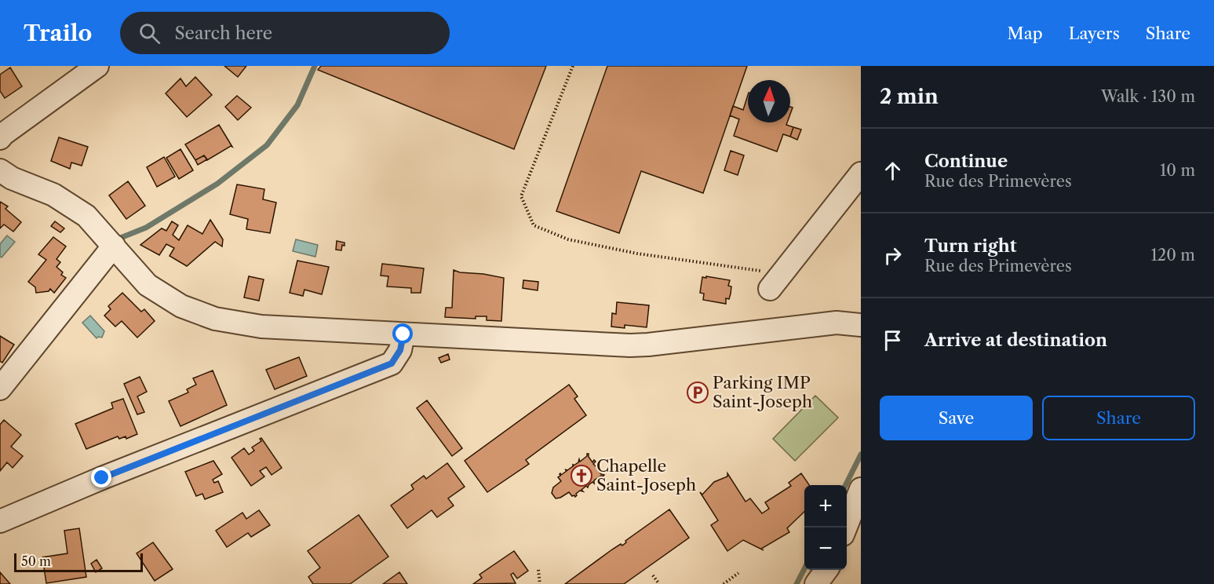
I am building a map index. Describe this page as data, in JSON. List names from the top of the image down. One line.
{"places":{"parking":["Parking IMP Saint-Joseph"],"church":["Chapelle Saint-Joseph"]},"scale_bar":"50 m","north":"top","page":{"header":"Trailo","search":"Search here","nav":["Map","Layers","Share"],"heading":["2 min","Walk · 130 m"],"list":[["Continue","Rue des Primevères","10 m"],["Turn right","Rue des Primevères","120 m"],"Arrive at destination"],"buttons":["Save","Share"],"map_buttons":["+","−"],"scale":"50 m"}}
